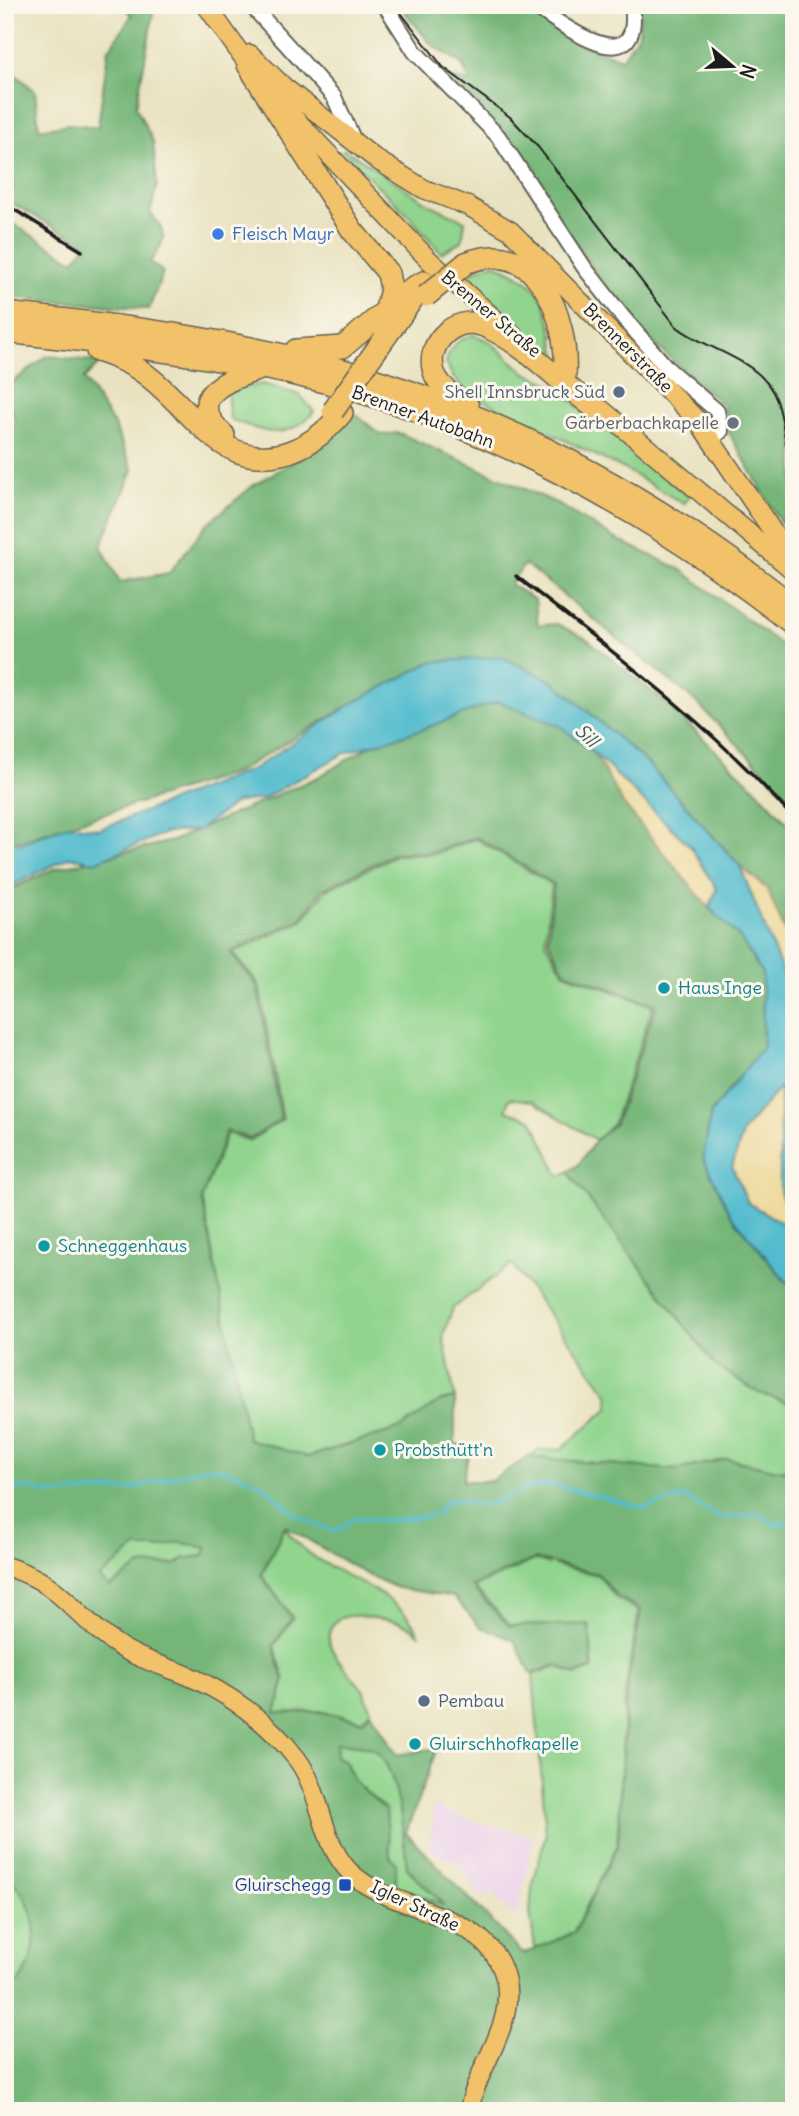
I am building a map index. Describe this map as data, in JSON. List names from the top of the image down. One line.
{"streets":{"highway":["Brenner Autobahn"],"main road":["Brenner Straße","Brennerstraße","Igler Straße"]},"crossings":[["Brenner Straße","Brennerstraße"]],"water":["Sill"],"places":{"other":["Fleisch Mayr","Shell Innsbruck Süd","Gärberbachkapelle","Haus Inge","Schneggenhaus","Probsthütt'n","Pembau","Gluirschhofkapelle"],"transit":["Gluirschegg"]},"north":"right"}
